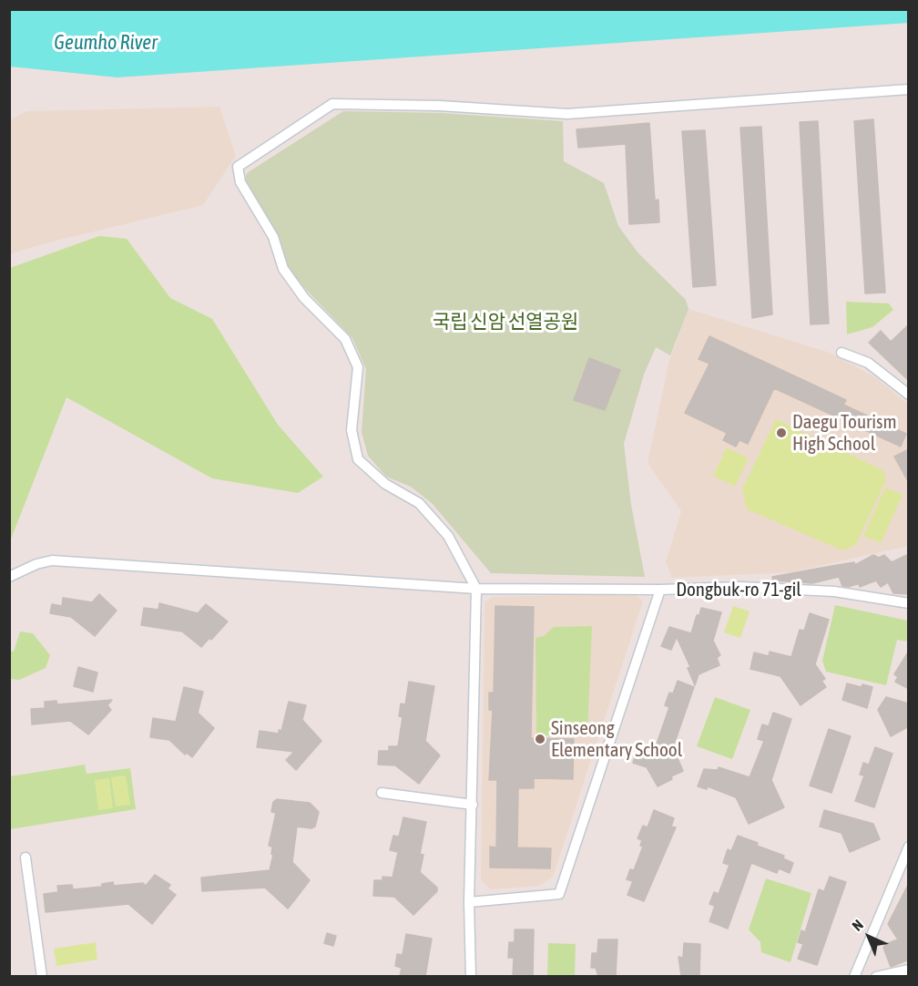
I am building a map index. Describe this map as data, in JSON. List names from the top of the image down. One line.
{"streets":{"street":["Dongbuk-ro 71-gil"]},"water":["Geumho River"],"parks":["국립 신암 선열공원"],"places":["Daegu Tourism High School","Sinseong Elementary School"],"north":"top left"}
